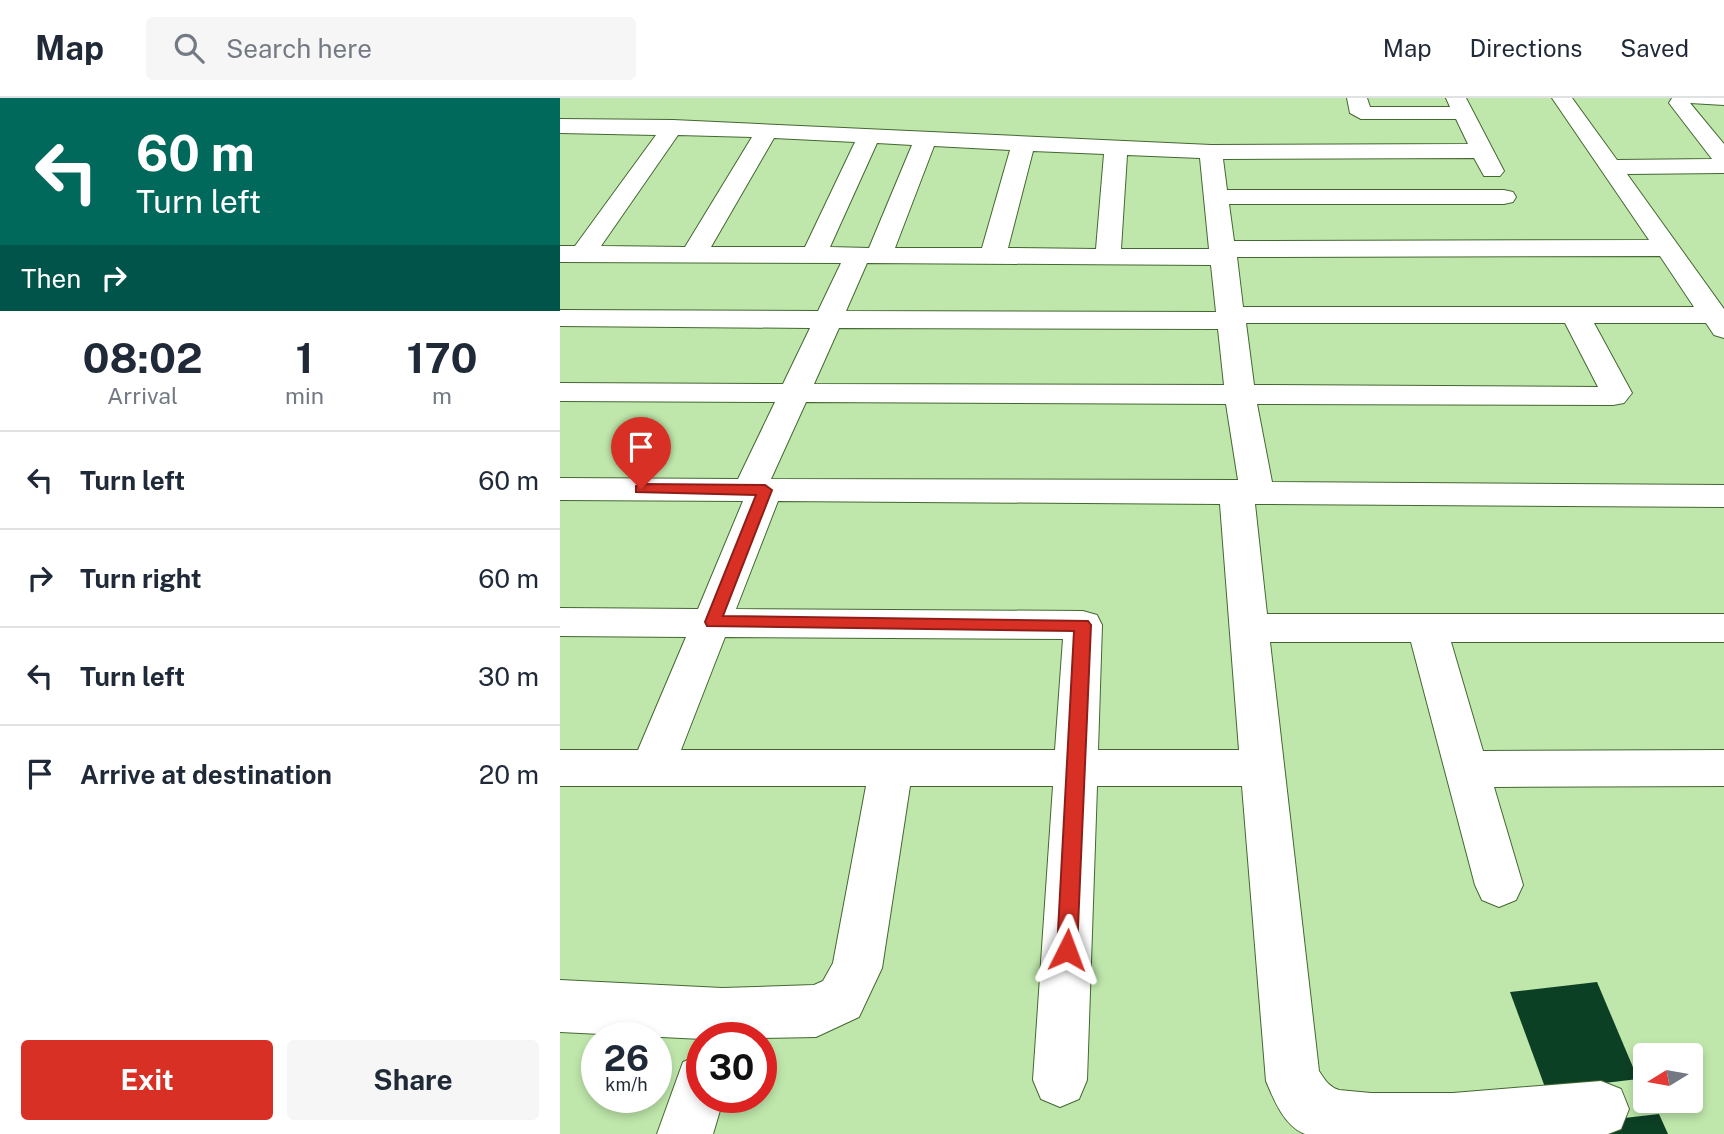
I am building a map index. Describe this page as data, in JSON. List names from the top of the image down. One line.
{"north":"left","page":{"header":"Map","search":"Search here","nav":["Map","Directions","Saved"],"turn":["60 m","Turn left"],"then":"Then","eta":["08:02","Arrival","1","min","170","m"],"list":[{"name":"Turn left","value":"60 m"},{"name":"Turn right","value":"60 m"},{"name":"Turn left","value":"30 m"},{"name":"Arrive at destination","value":"20 m"}],"speed":"26 km/h","limit":"30","buttons":["Exit","Share"]}}
